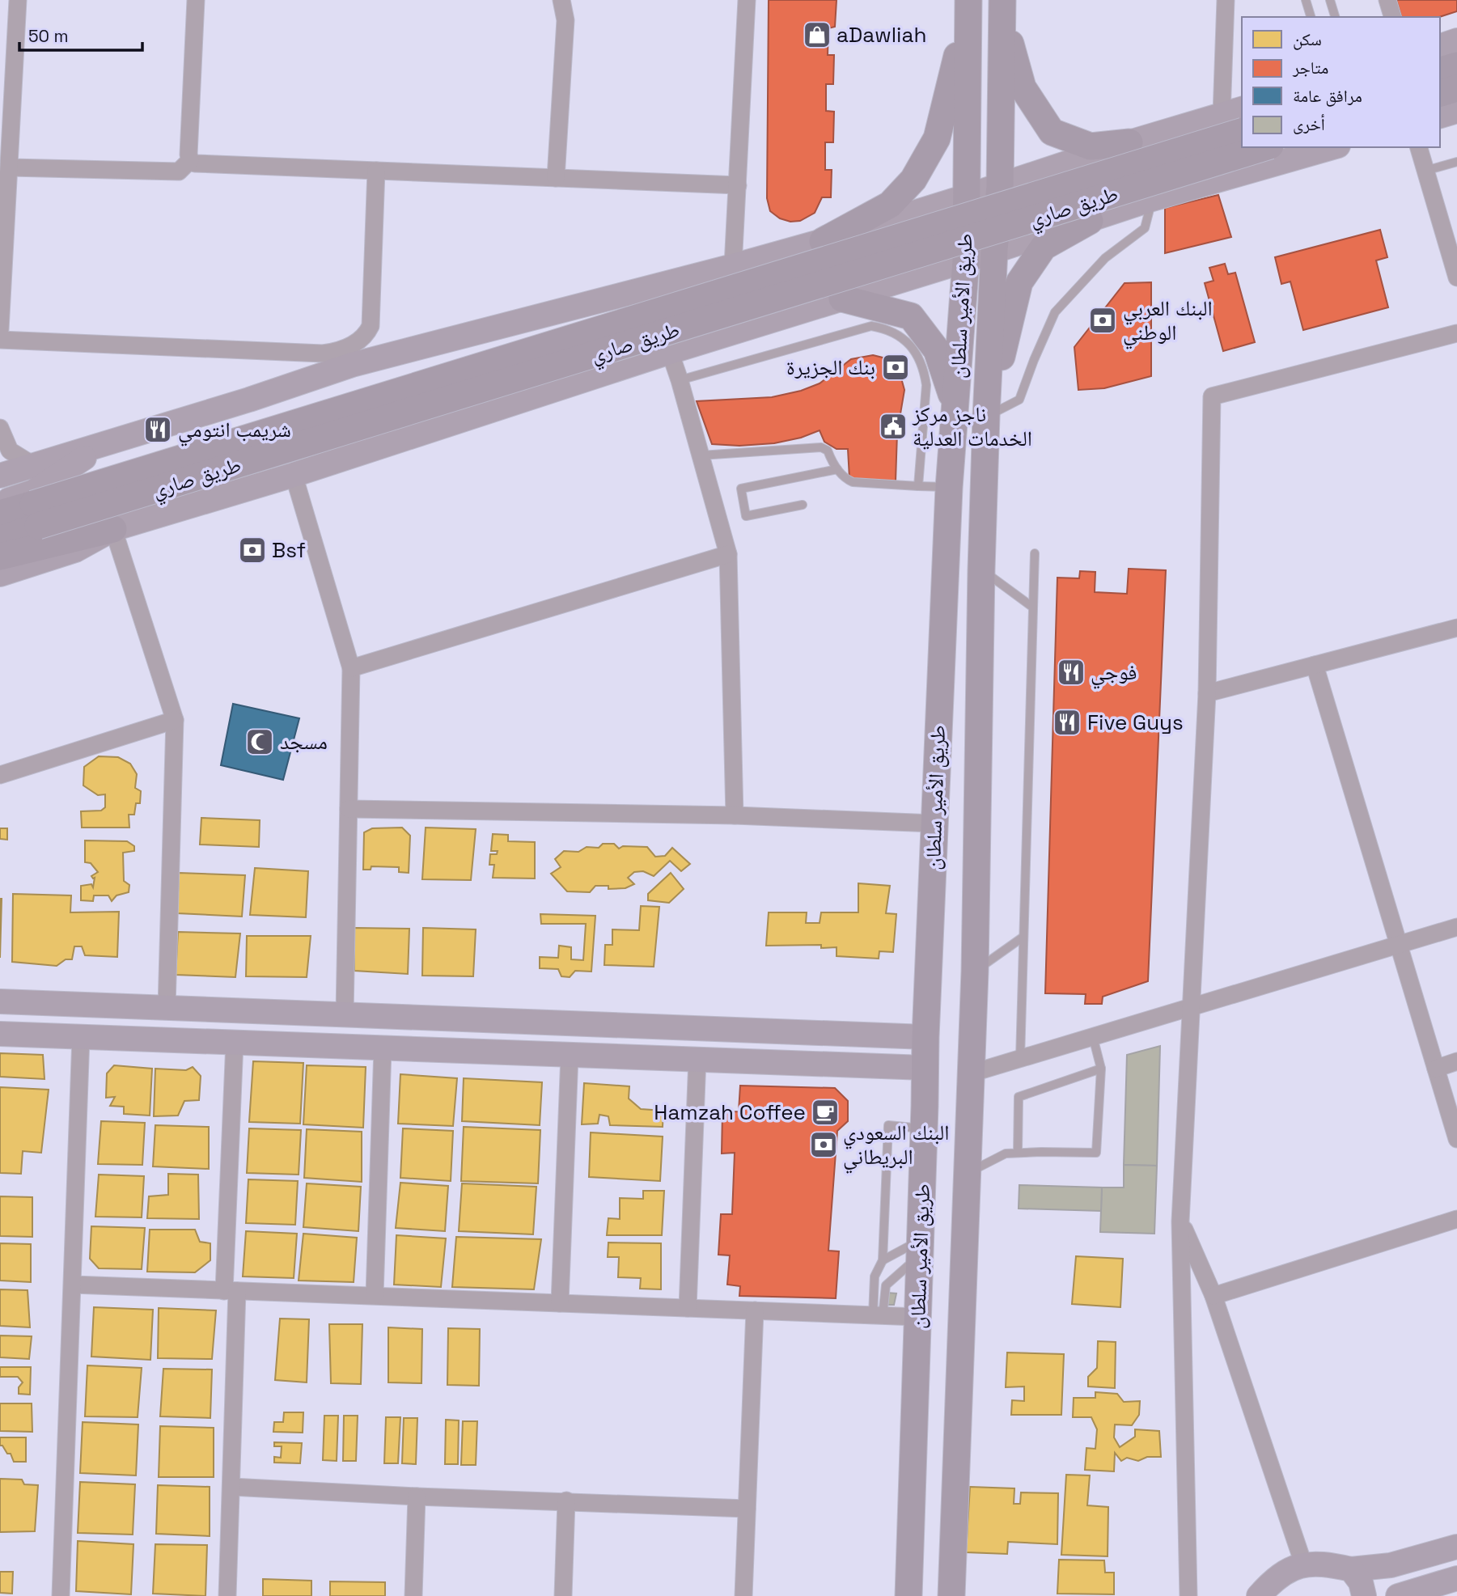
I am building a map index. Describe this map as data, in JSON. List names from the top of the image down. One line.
{"streets":{"main road":["طريق صاري","طريق الأمير سلطان"]},"crossings":[["طريق صاري","طريق الأمير سلطان"]],"places":{"shop":["aDawliah"],"bank":["البنك العربي الوطني","بنك الجزيرة","Bsf","البنك السعودي البريطاني"],"public building":["ناجز مركز الخدمات العدلية"],"restaurant":["شريمب انتومي","فوجي","Five Guys"],"mosque":["مسجد"],"cafe":["Hamzah Coffee"]},"legend":["سكن","متاجر","مرافق عامة","أخرى"],"scale_bar":"50 m"}
